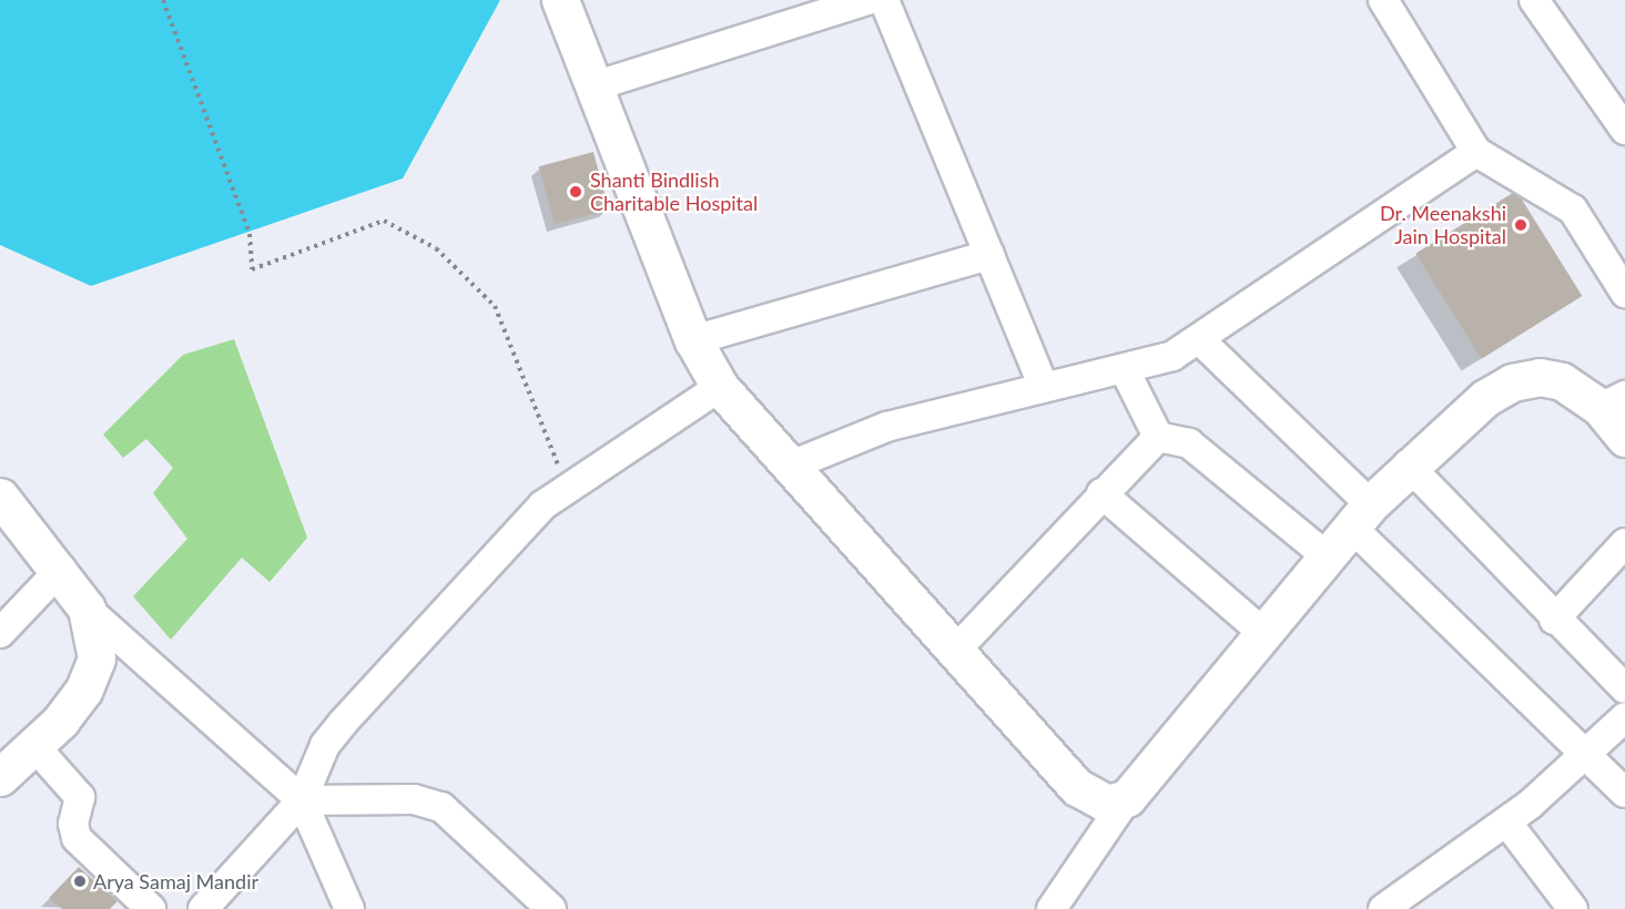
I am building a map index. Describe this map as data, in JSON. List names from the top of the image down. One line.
{"places":["Shanti Bindlish Charitable Hospital","Dr. Meenakshi Jain Hospital","Arya Samaj Mandir"]}
